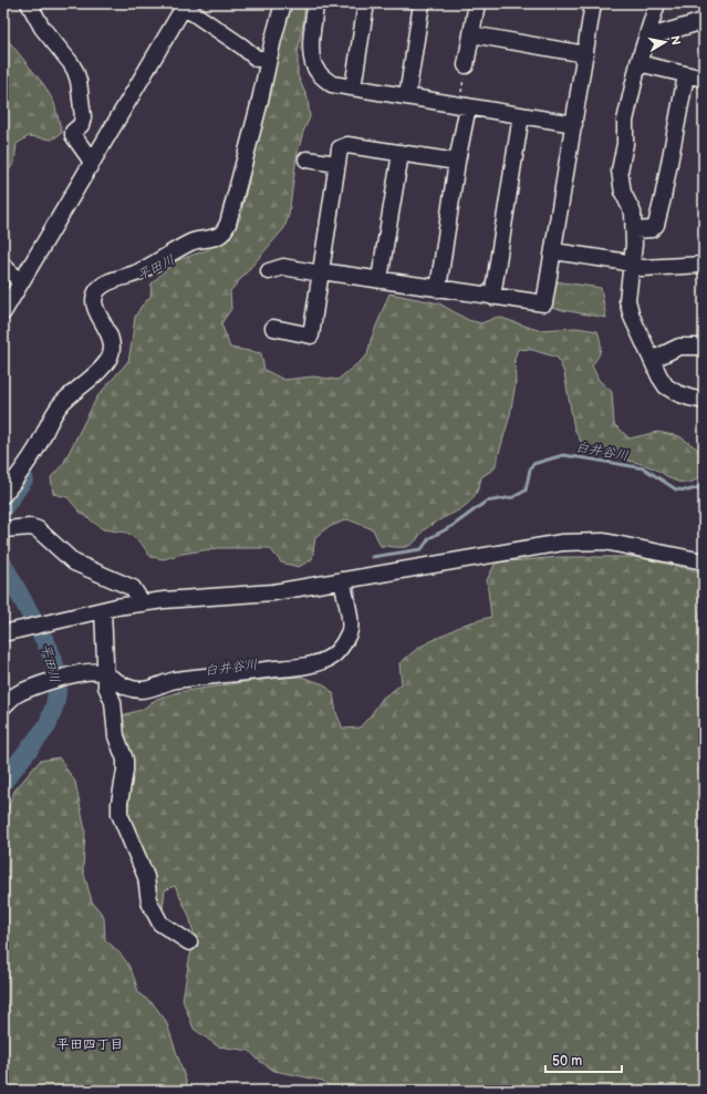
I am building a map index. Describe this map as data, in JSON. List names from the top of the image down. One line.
{"districts":["平田四丁目"],"water":["平田川","白井谷川"],"scale_bar":"50 m","north":"right"}
